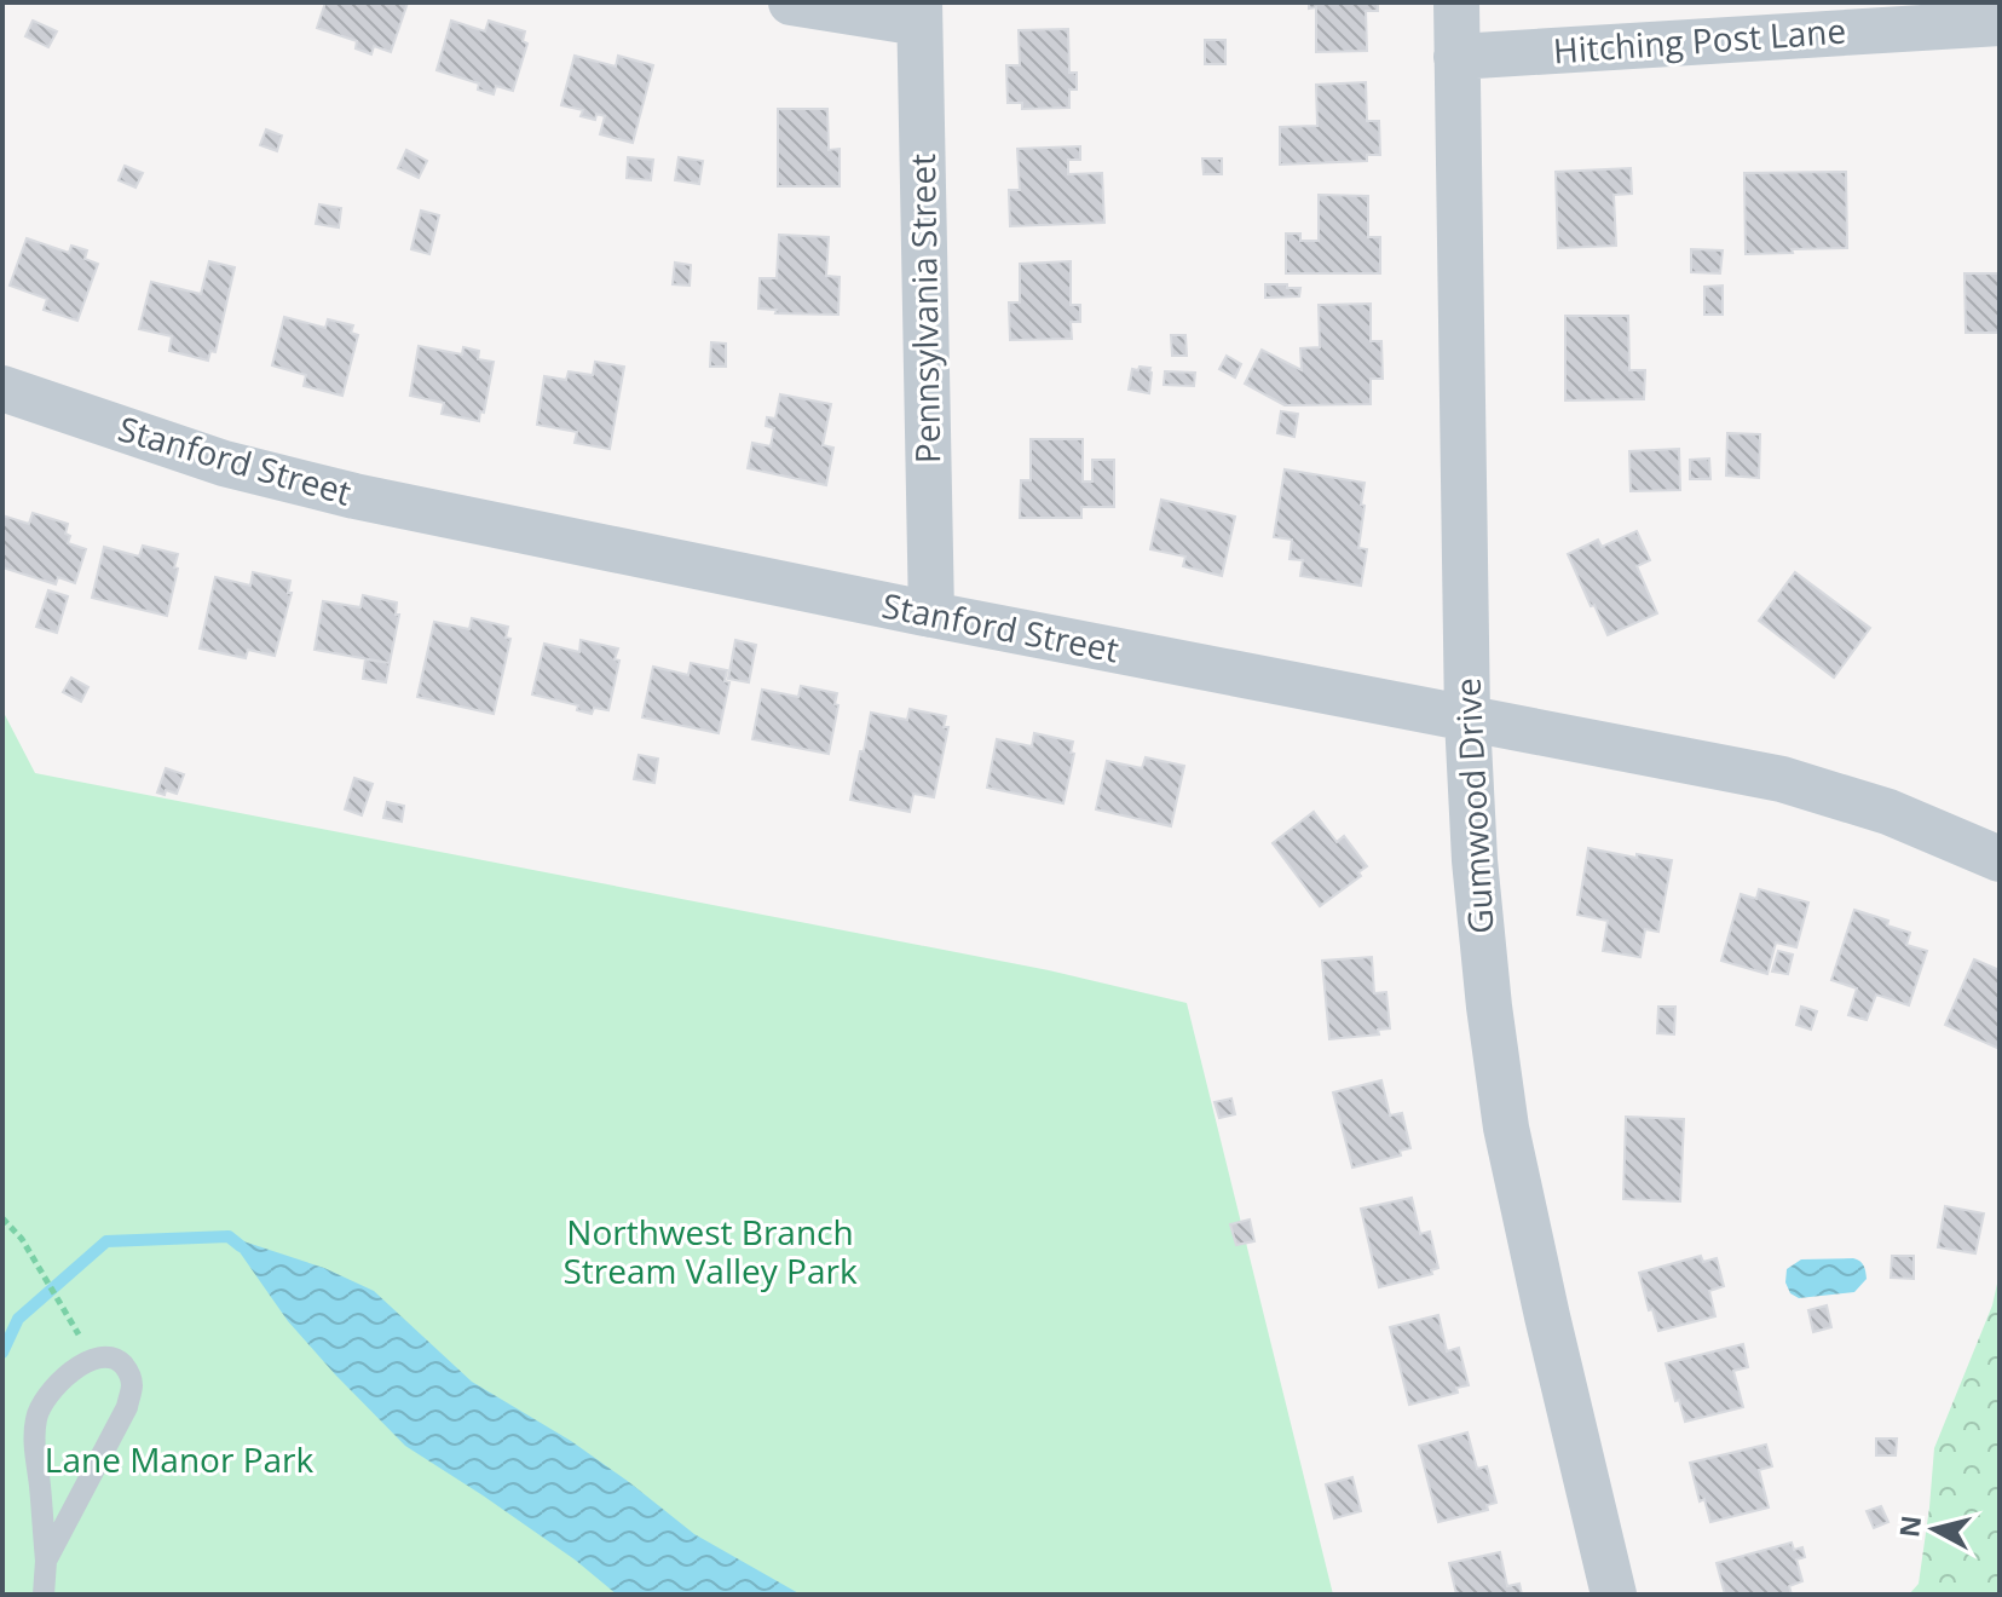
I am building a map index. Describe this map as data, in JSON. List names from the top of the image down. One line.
{"streets":{"street":["Hitching Post Lane","Pennsylvania Street","Stanford Street","Gumwood Drive"]},"crossings":[["Hitching Post Lane","Gumwood Drive"],["Pennsylvania Street","Stanford Street"],["Stanford Street","Gumwood Drive"]],"parks":["Northwest Branch Stream Valley Park","Lane Manor Park"],"north":"left"}
